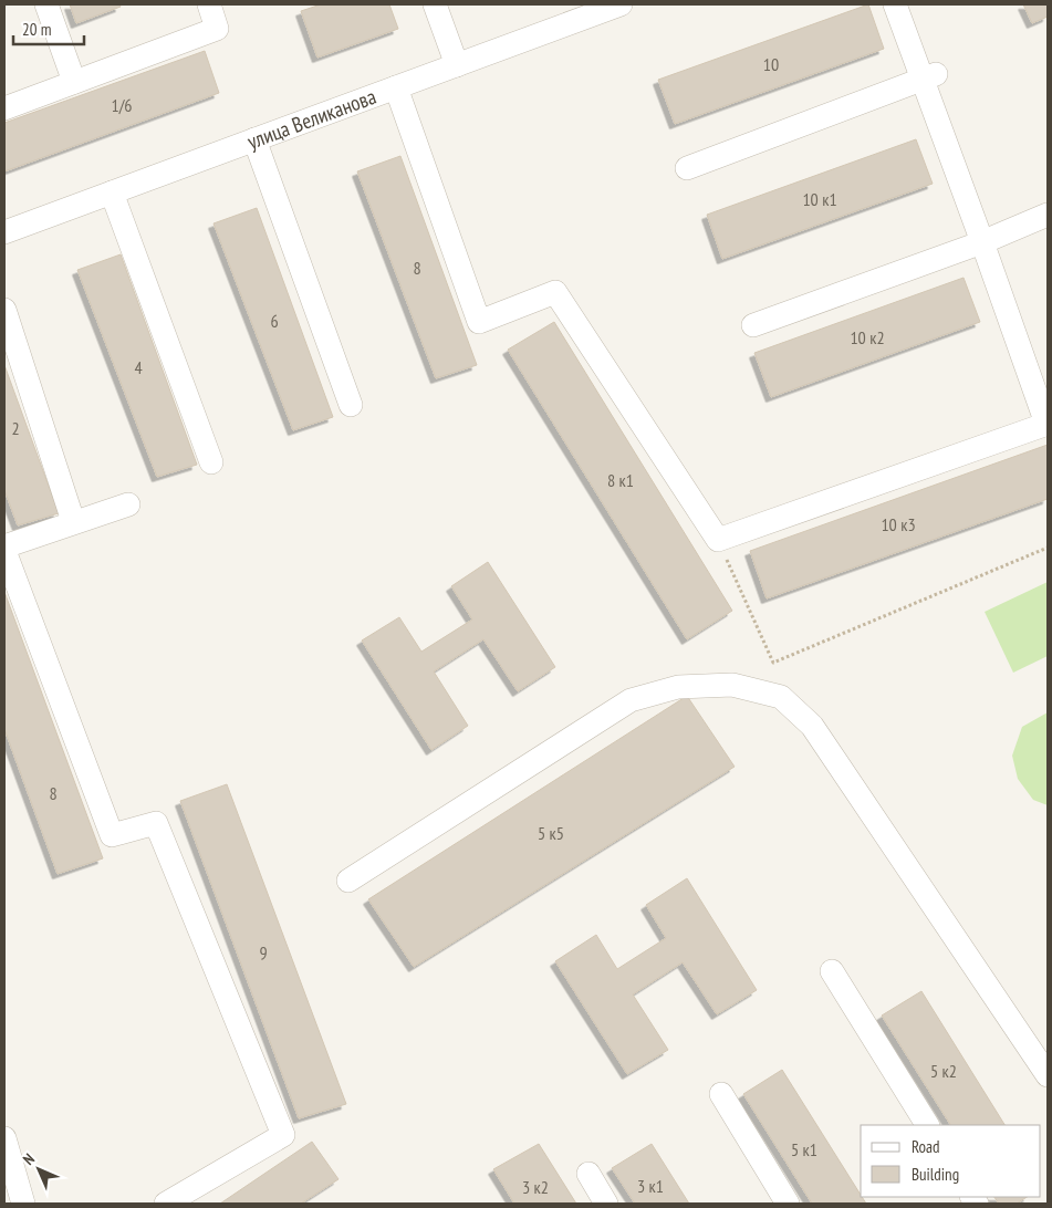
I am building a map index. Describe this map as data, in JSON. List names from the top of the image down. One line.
{"streets":{"street":["улица Великанова"]},"house_numbers":["10","1/6","10 к1","8","6","10 к2","4","2","8 к1","10 к3","8","5 к5","9","5 к2","5 к1","3 к1","3 к2"],"legend":["Road","Building"],"scale_bar":"20 m","north":"top left"}
